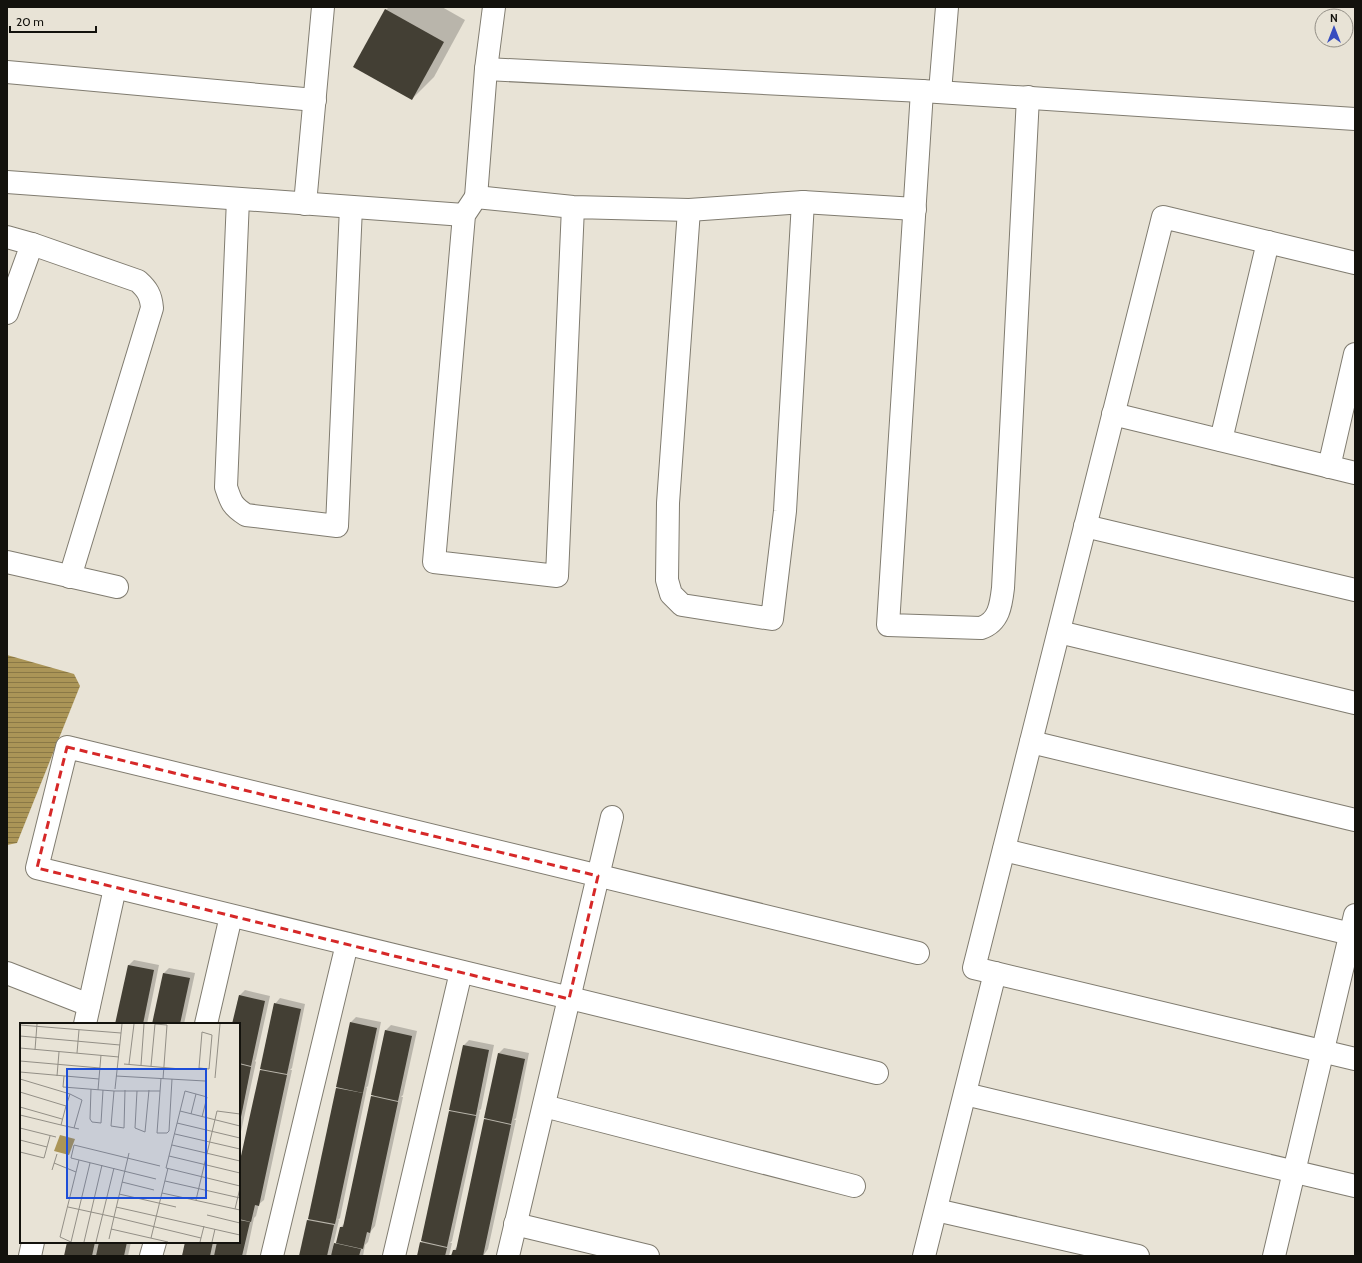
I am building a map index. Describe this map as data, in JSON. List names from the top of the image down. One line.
{"scale_bar":"20 m","north":"top"}
